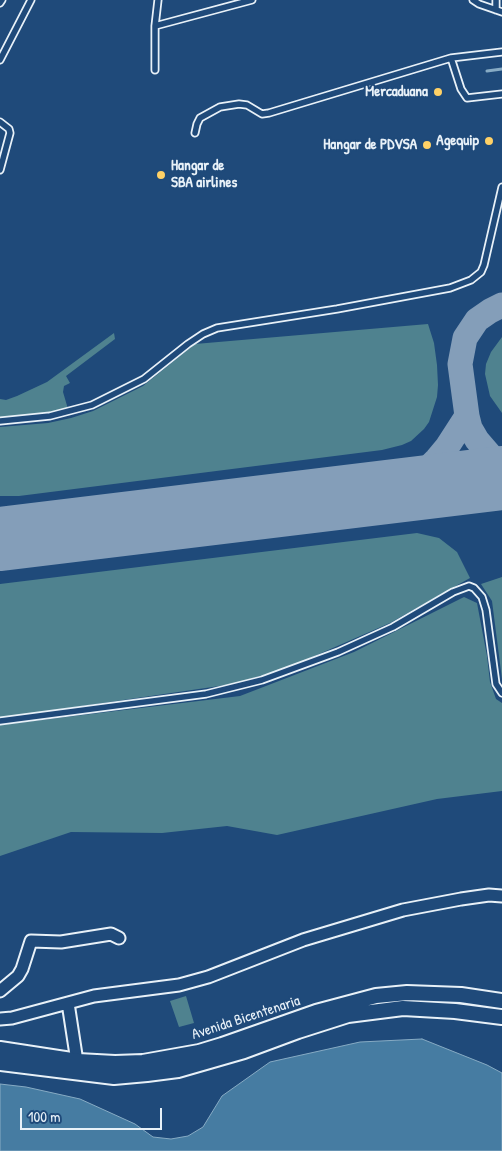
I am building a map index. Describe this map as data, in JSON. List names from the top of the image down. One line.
{"streets":{"street":["Avenida Bicentenaria"]},"places":["Mercaduana","Agequip","Hangar de PDVSA","Hangar de SBA airlines"],"scale_bar":"100 m"}
